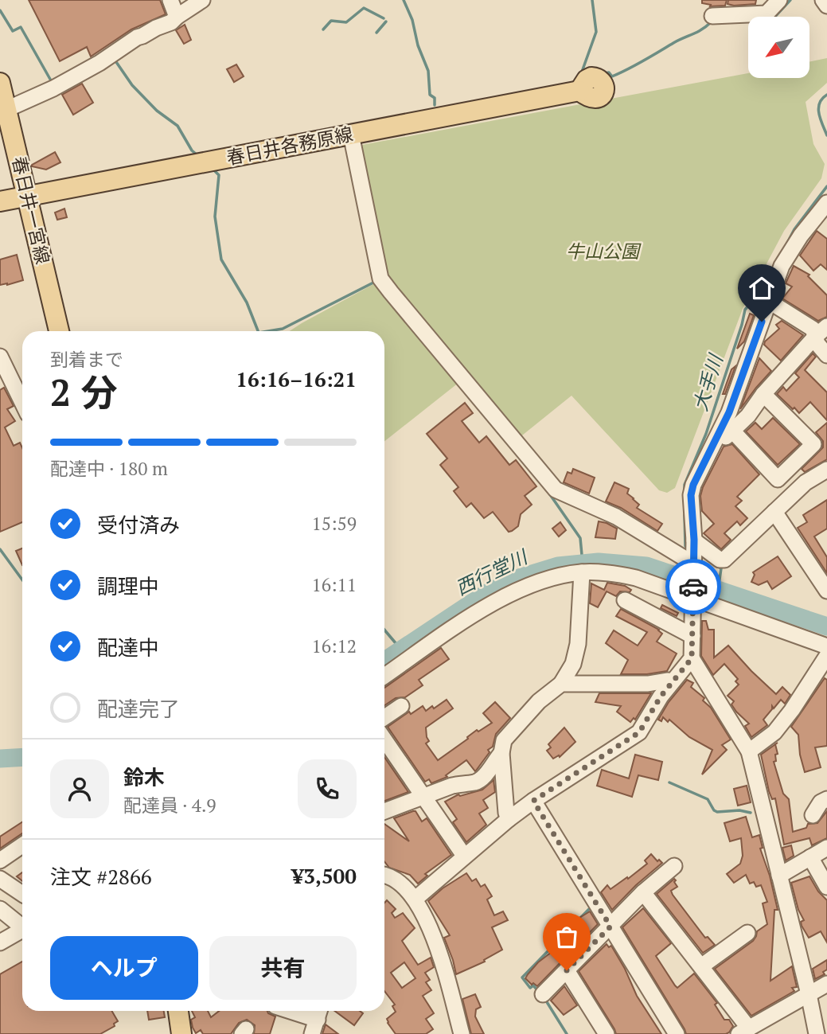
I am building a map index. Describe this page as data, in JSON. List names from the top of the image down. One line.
{"streets":{"main road":["春日井各務原線","春日井一宮線"]},"crossings":[["春日井各務原線","春日井一宮線"]],"water":["大手川","西行堂川"],"parks":["牛山公園"],"north":"bottom left","page":{"heading":["2 分","到着まで","16:16–16:21"],"panel":["鈴木","配達員 · 4.9","注文 #2866","¥3,500"],"bar":"配達中 · 180 m","list":[["受付済み","15:59"],["調理中","16:11"],["配達中","16:12"],"配達完了"],"buttons":["ヘルプ","共有"]}}
